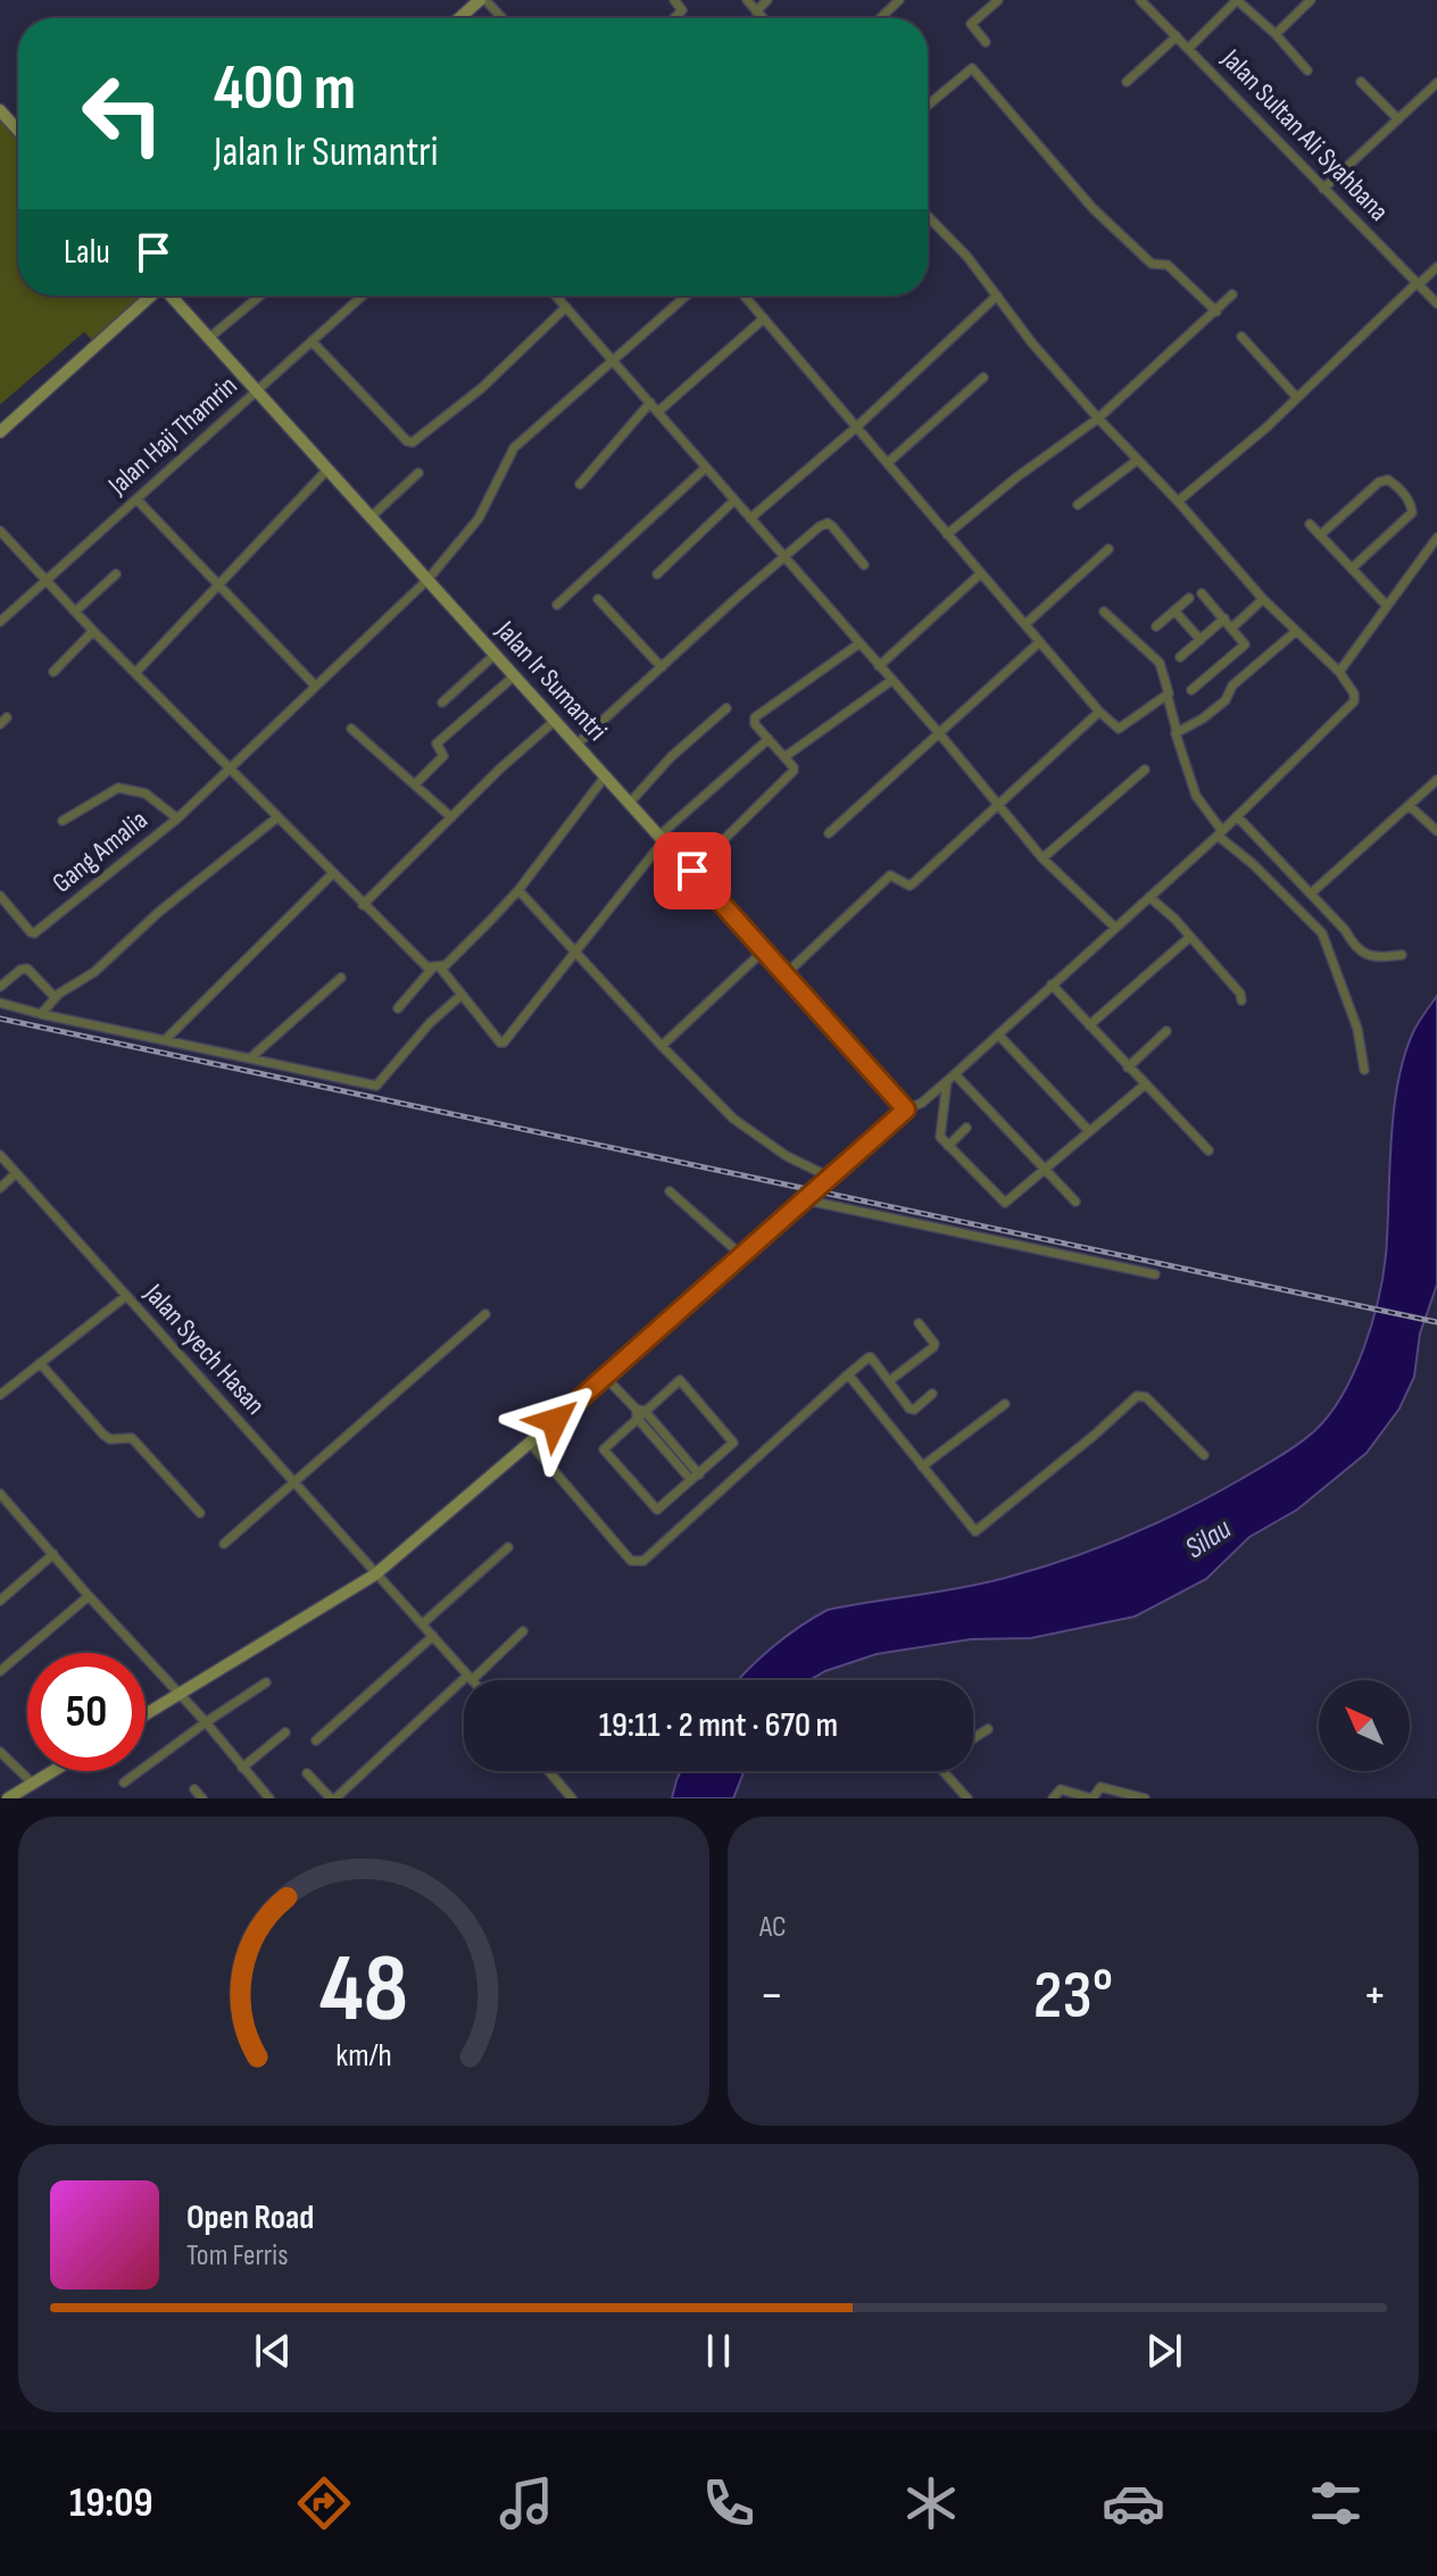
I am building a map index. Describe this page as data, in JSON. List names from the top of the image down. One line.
{"streets":{"main road":["Jalan Ir Sumantri"],"street":["Jalan Sultan Ali Syahbana","Jalan Haji Thamrin","Gang Amalia","Jalan Syech Hasan"]},"crossings":[["Jalan Haji Thamrin","Jalan Ir Sumantri"],["Jalan Ir Sumantri","Gang Amalia"]],"water":["Silau"],"north":"top left","page":{"turn":["400 m","Jalan Ir Sumantri"],"then":"Lalu","limit":"50","trip":"19:11 · 2 mnt · 670 m","tile":"AC","heat":["−","23°","+"],"song":["Open Road","Tom Ferris"],"tabs":"19:09","gauge":["48","km/h"]}}
